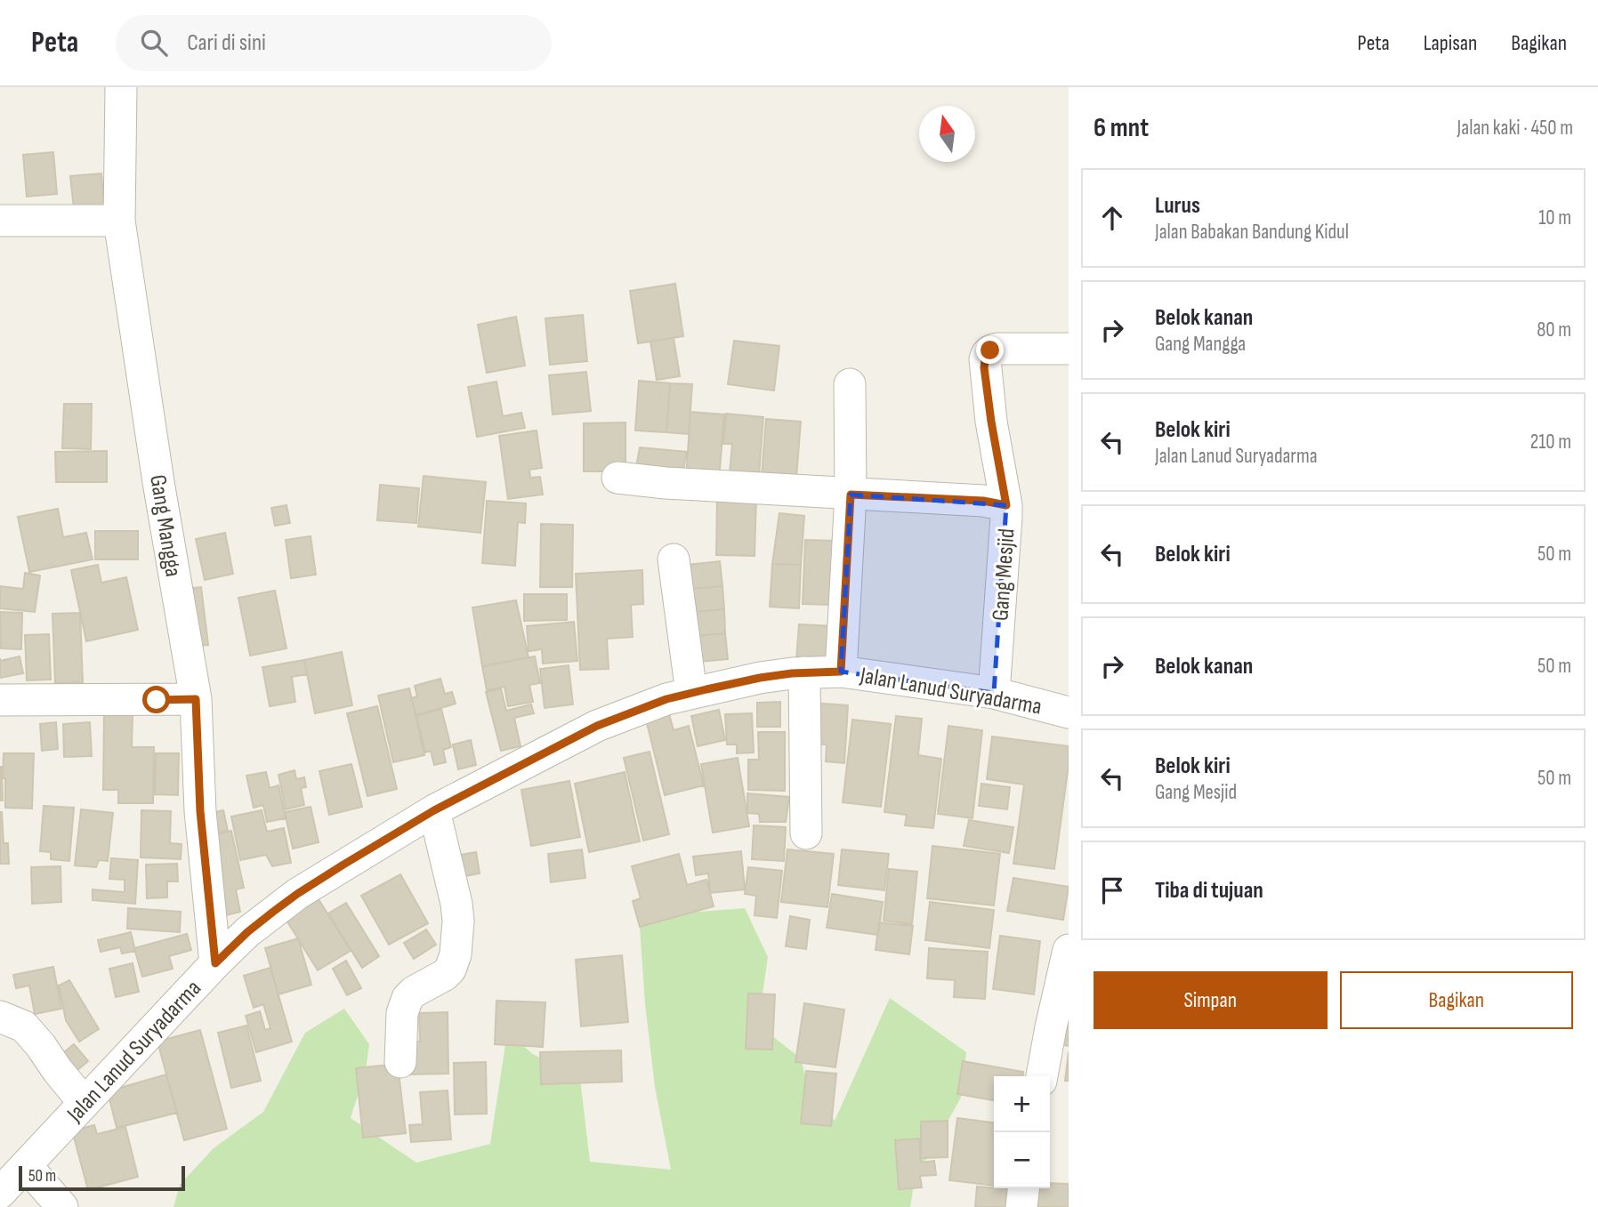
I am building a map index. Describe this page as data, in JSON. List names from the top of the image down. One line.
{"streets":{"street":["Gang Mangga","Gang Mesjid","Jalan Lanud Suryadarma"]},"crossings":[["Gang Mangga","Jalan Lanud Suryadarma"],["Gang Mesjid","Jalan Lanud Suryadarma"]],"scale_bar":"50 m","north":"top","page":{"header":"Peta","search":"Cari di sini","nav":["Peta","Lapisan","Bagikan"],"heading":["6 mnt","Jalan kaki · 450 m"],"list":[["Lurus","Jalan Babakan Bandung Kidul","10 m"],["Belok kanan","Gang Mangga","80 m"],["Belok kiri","Jalan Lanud Suryadarma","210 m"],["Belok kiri","50 m"],["Belok kanan","50 m"],["Belok kiri","Gang Mesjid","50 m"],"Tiba di tujuan"],"buttons":["Simpan","Bagikan"],"map_buttons":["+","−"],"scale":"50 m"}}
